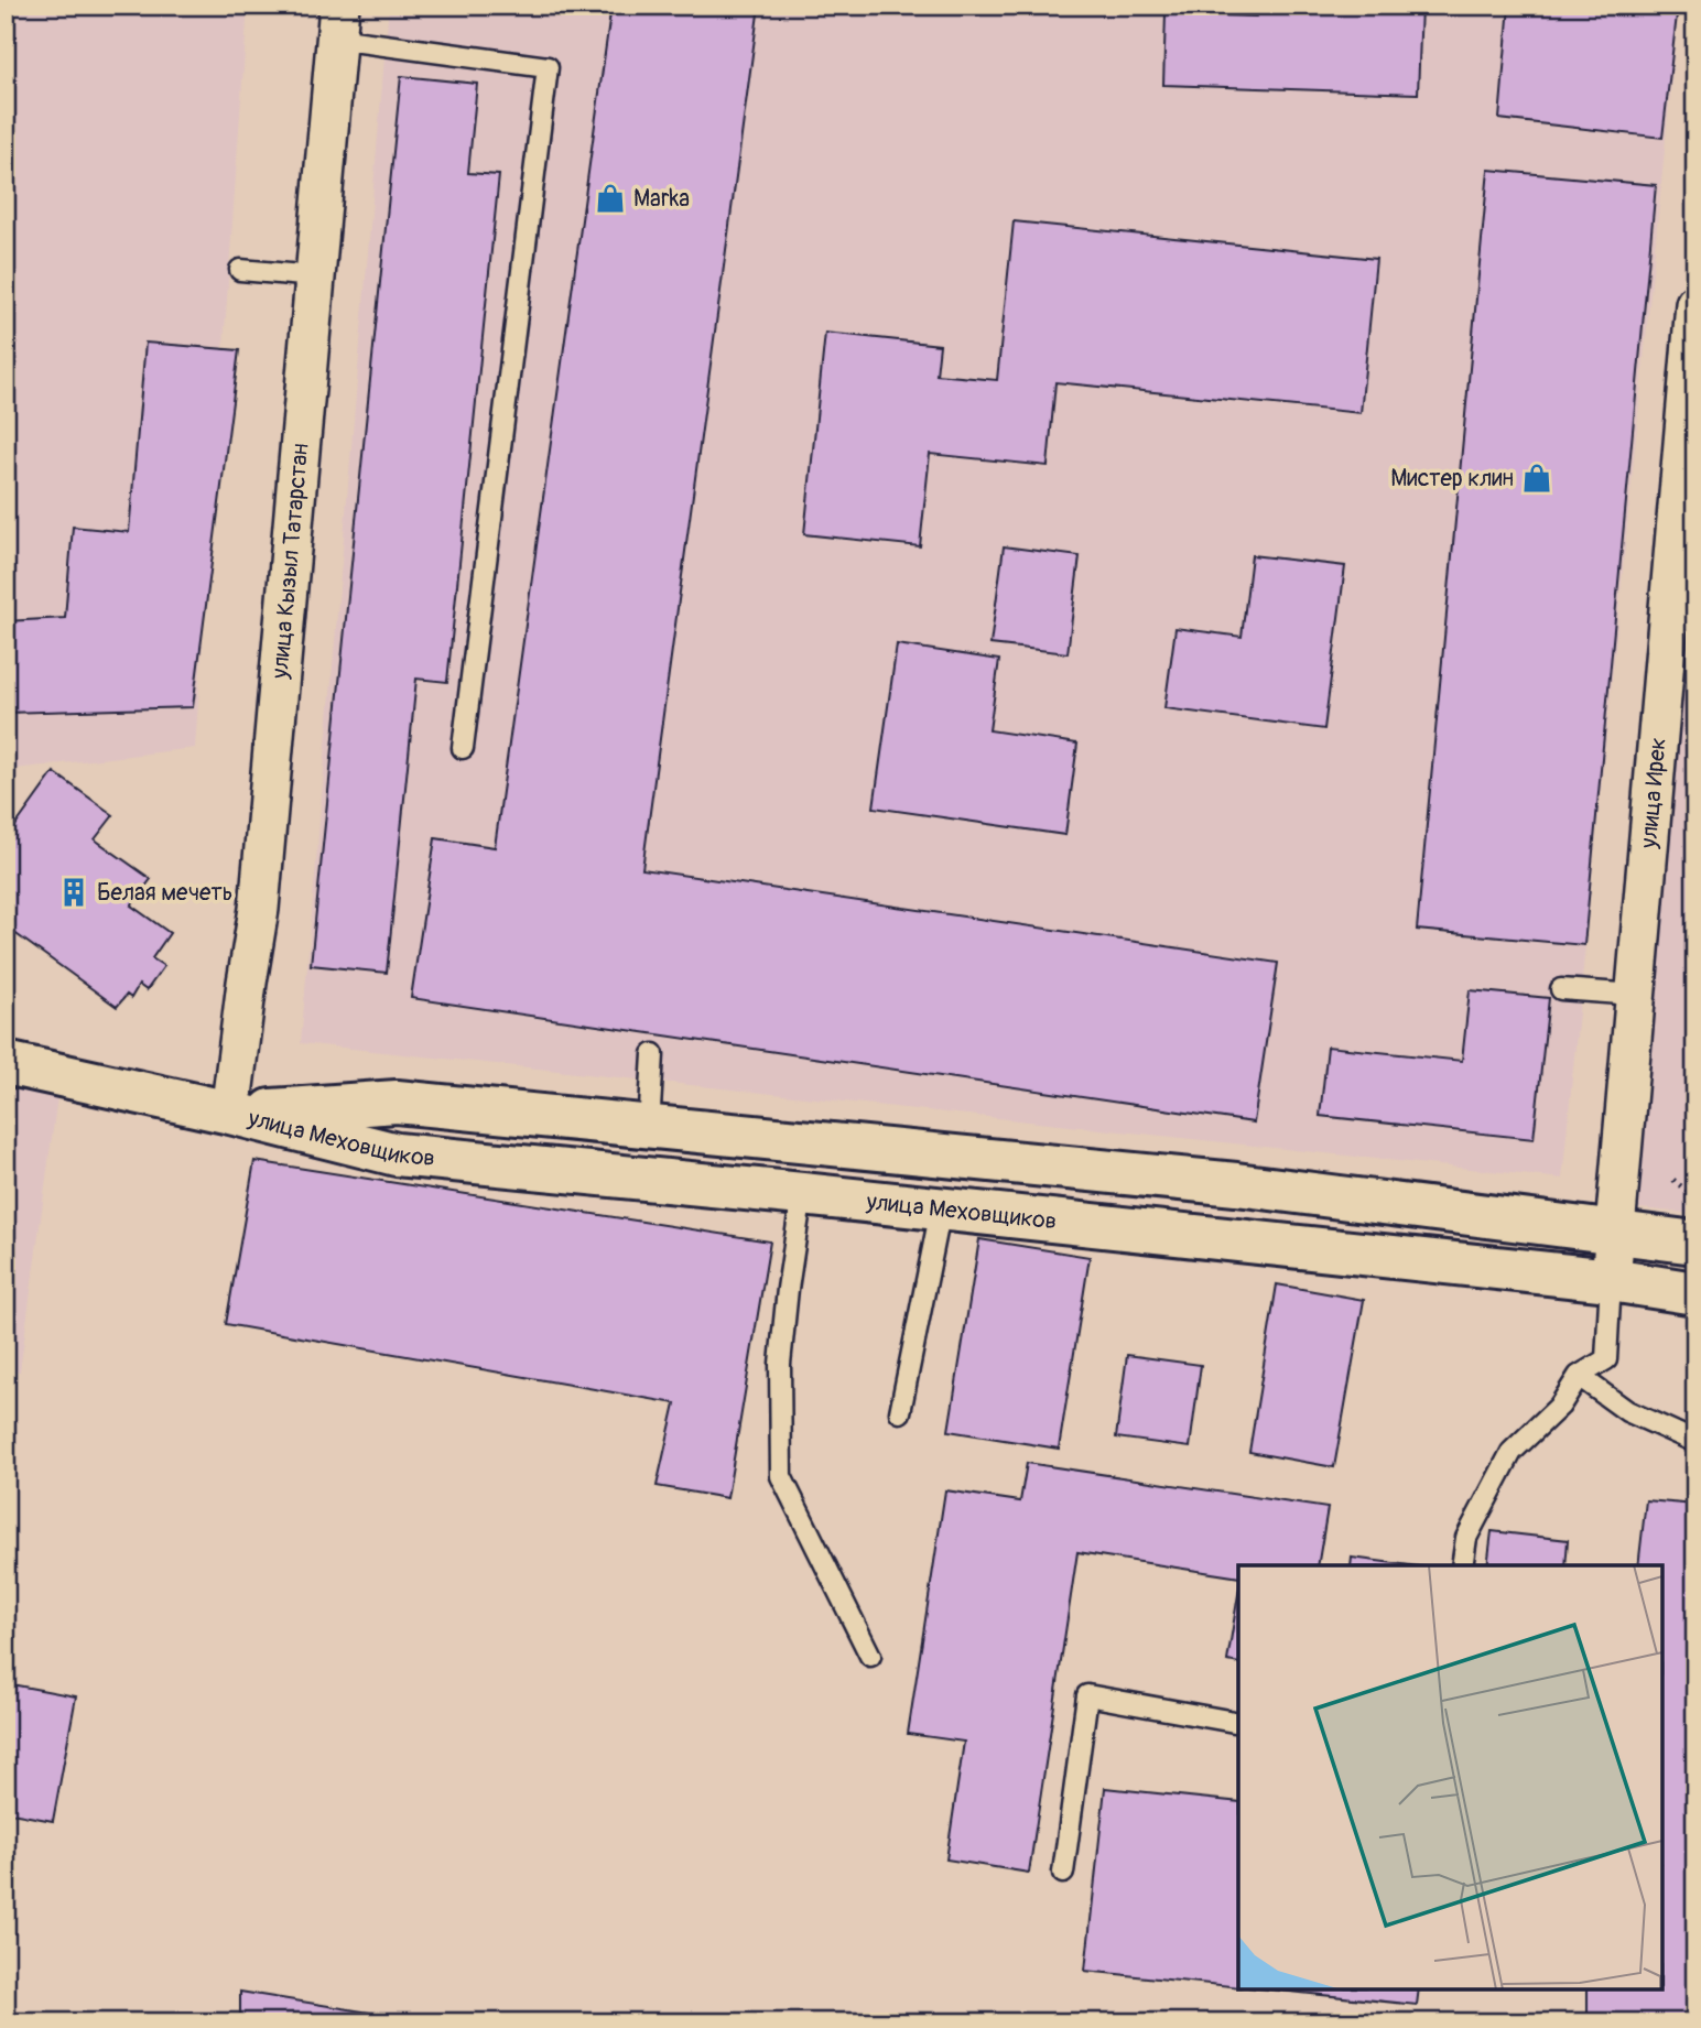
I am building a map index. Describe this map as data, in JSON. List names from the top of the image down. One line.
{"streets":{"main road":["улица Меховщиков"],"street":["улица Кызыл Татарстан","улица Ирек"]},"crossings":[["улица Кызыл Татарстан","улица Меховщиков"],["улица Ирек","улица Меховщиков"]],"places":{"shop":["Marka","Мистер клин"],"building":["Белая мечеть"]}}
